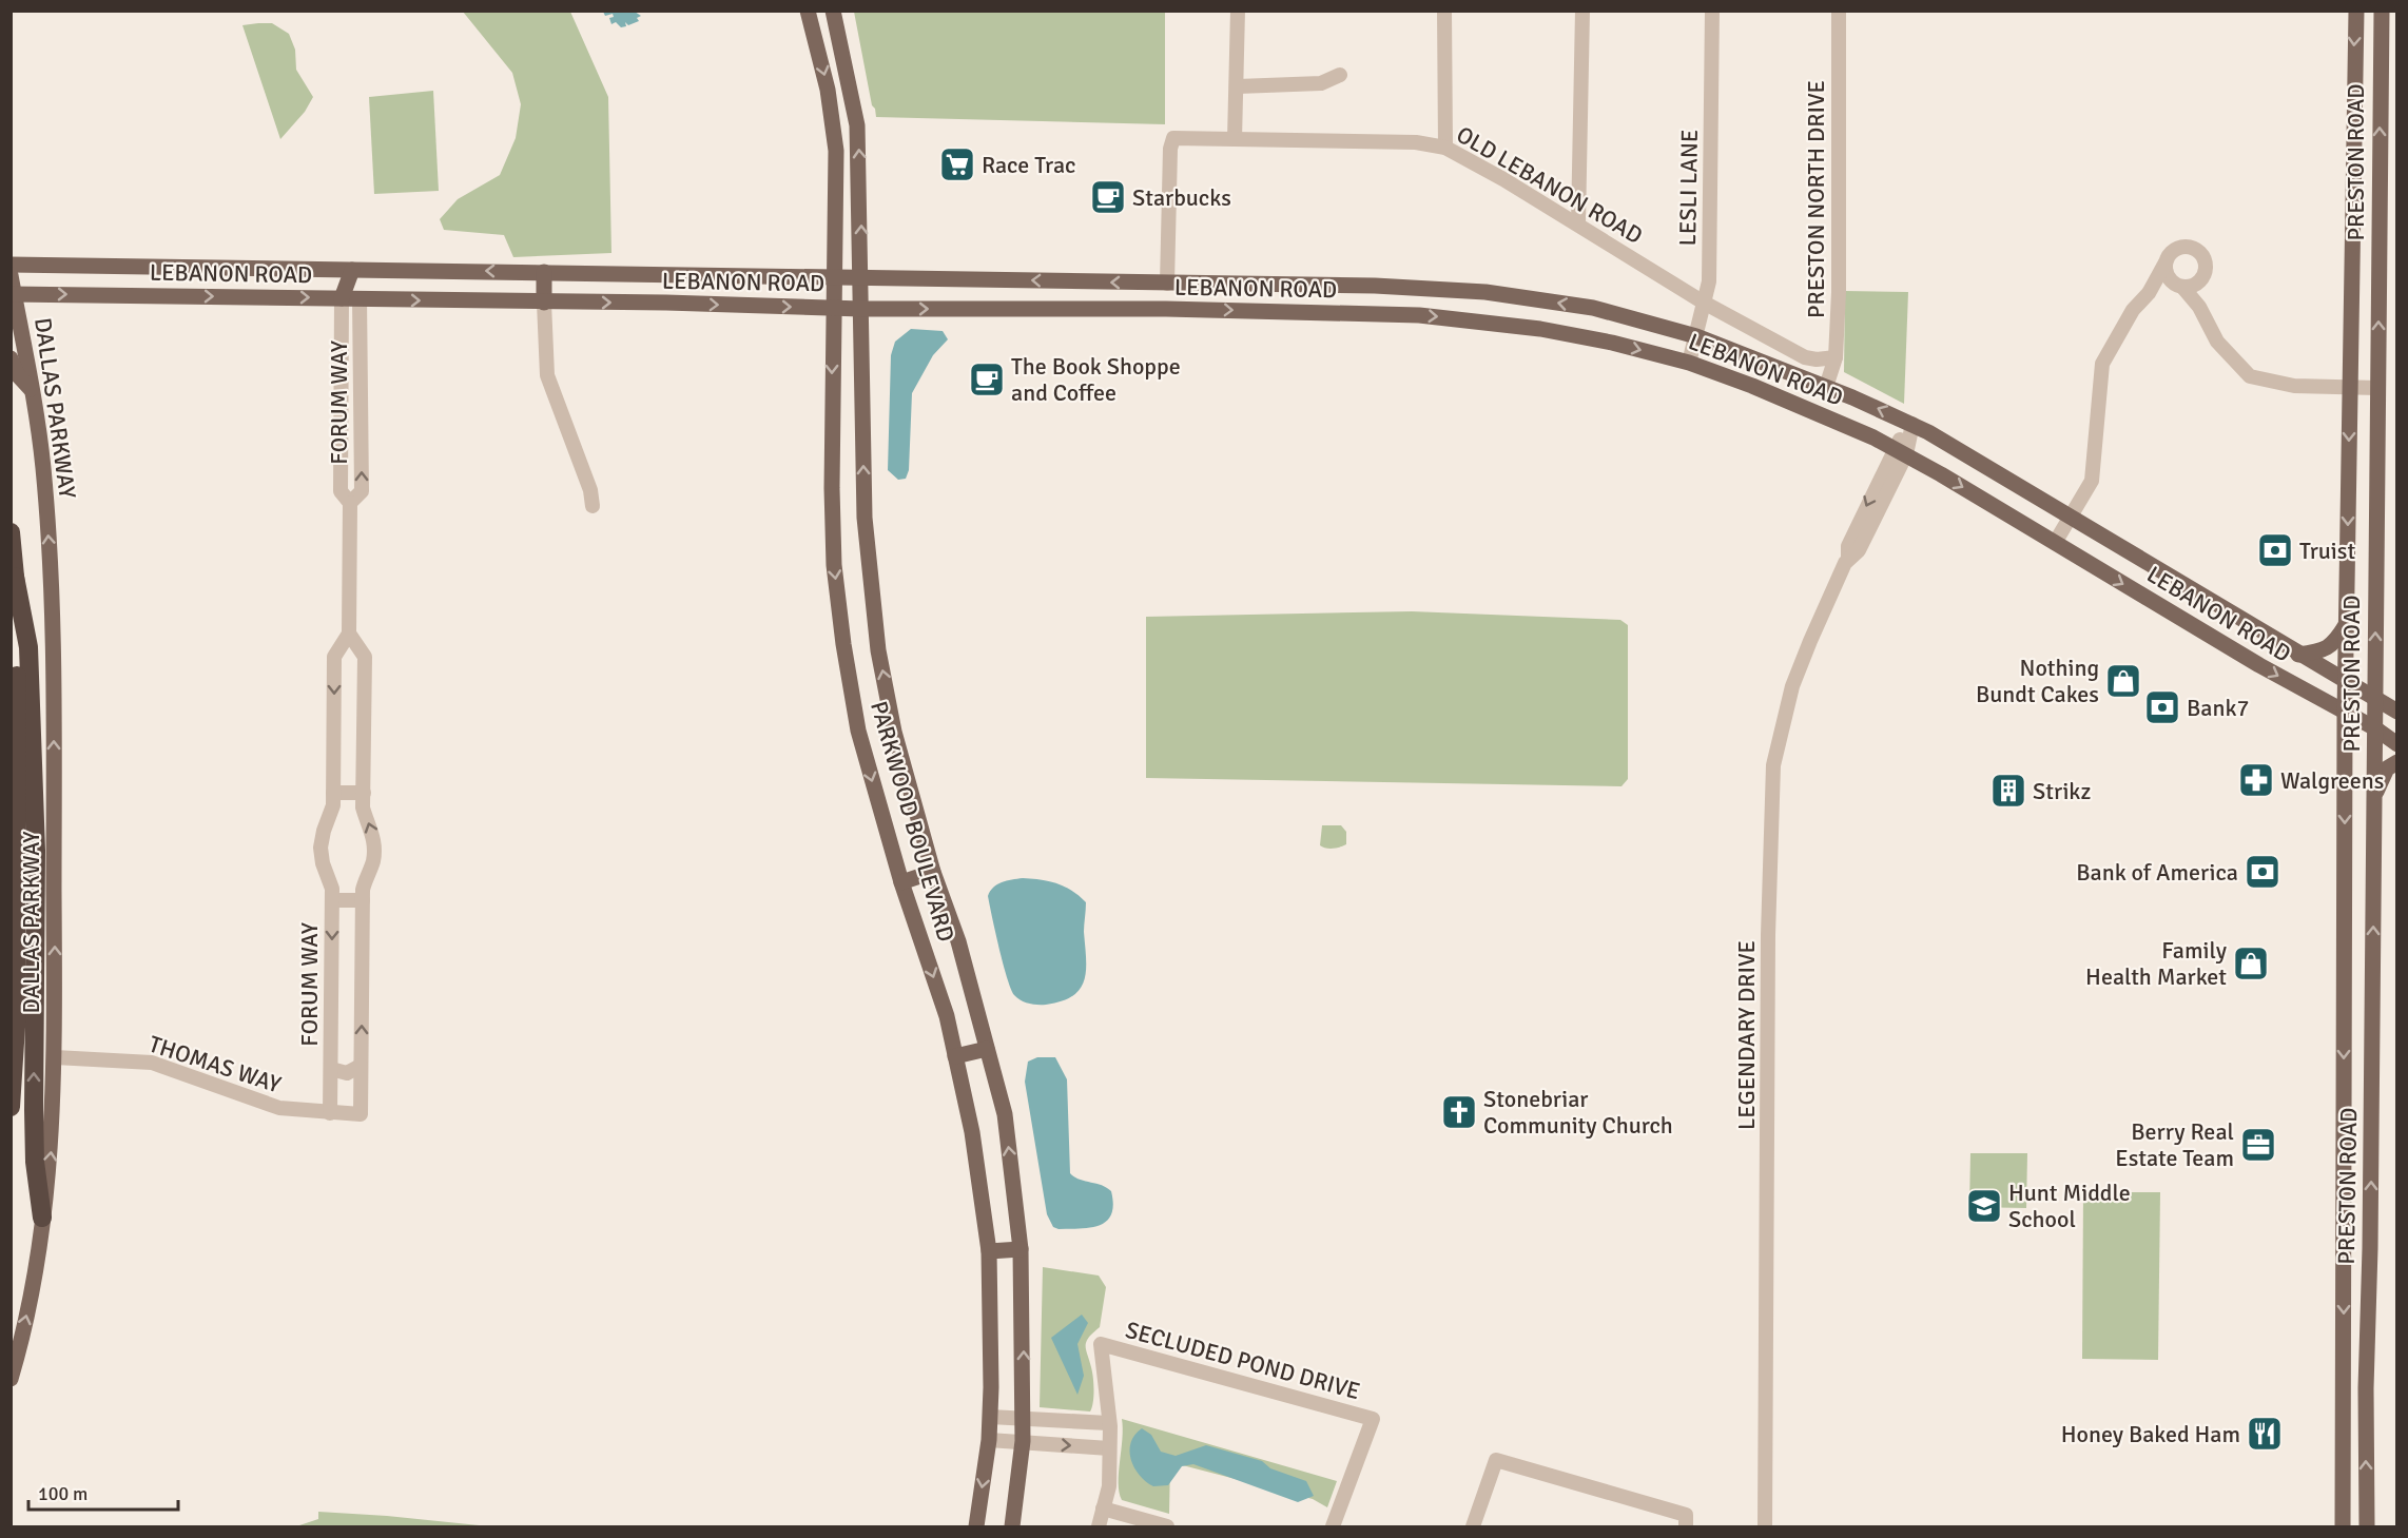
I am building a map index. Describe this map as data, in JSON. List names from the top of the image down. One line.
{"streets":{"main road":["PRESTON ROAD","LEBANON ROAD","DALLAS PARKWAY","PARKWOOD BOULEVARD"],"street":["OLD LEBANON ROAD","LESLI LANE","PRESTON NORTH DRIVE","FORUM WAY","LEGENDARY DRIVE","THOMAS WAY","SECLUDED POND DRIVE"]},"crossings":[["PRESTON ROAD","LEBANON ROAD"],["OLD LEBANON ROAD","LESLI LANE"],["OLD LEBANON ROAD","PRESTON NORTH DRIVE"],["OLD LEBANON ROAD","LEBANON ROAD"],["LESLI LANE","LEBANON ROAD"],["PRESTON NORTH DRIVE","LEBANON ROAD"],["LEBANON ROAD","FORUM WAY"],["LEBANON ROAD","DALLAS PARKWAY"],["LEBANON ROAD","PARKWOOD BOULEVARD"],["LEBANON ROAD","LEGENDARY DRIVE"],["FORUM WAY","THOMAS WAY"],["DALLAS PARKWAY","THOMAS WAY"]],"one_way":["DALLAS PARKWAY"],"places":{"supermarket":["Race Trac"],"cafe":["Starbucks","The Book Shoppe and Coffee"],"bank":["Truist","Bank7","Bank of America"],"shop":["Nothing Bundt Cakes","Family Health Market"],"pharmacy":["Walgreens"],"building":["Strikz"],"church":["Stonebriar Community Church"],"office":["Berry Real Estate Team"],"school or university":["Hunt Middle School"],"restaurant":["Honey Baked Ham"]},"scale_bar":"100 m"}
